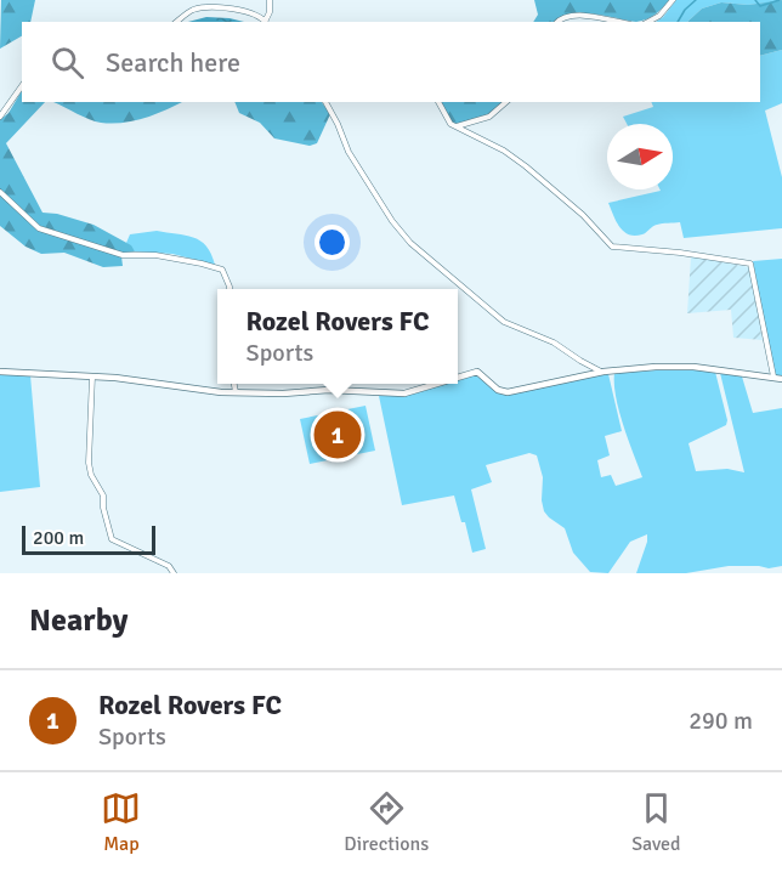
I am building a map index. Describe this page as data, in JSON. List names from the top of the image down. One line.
{"scale_bar":"200 m","north":"right","page":{"search":"Search here","popup":["Rozel Rovers FC","Sports"],"pins":"1","scale":"200 m","heading":"Nearby","list":[{"mark":"1","name":"Rozel Rovers FC","note":"Sports","value":"290 m"}],"nav":["Map","Directions","Saved"]}}
